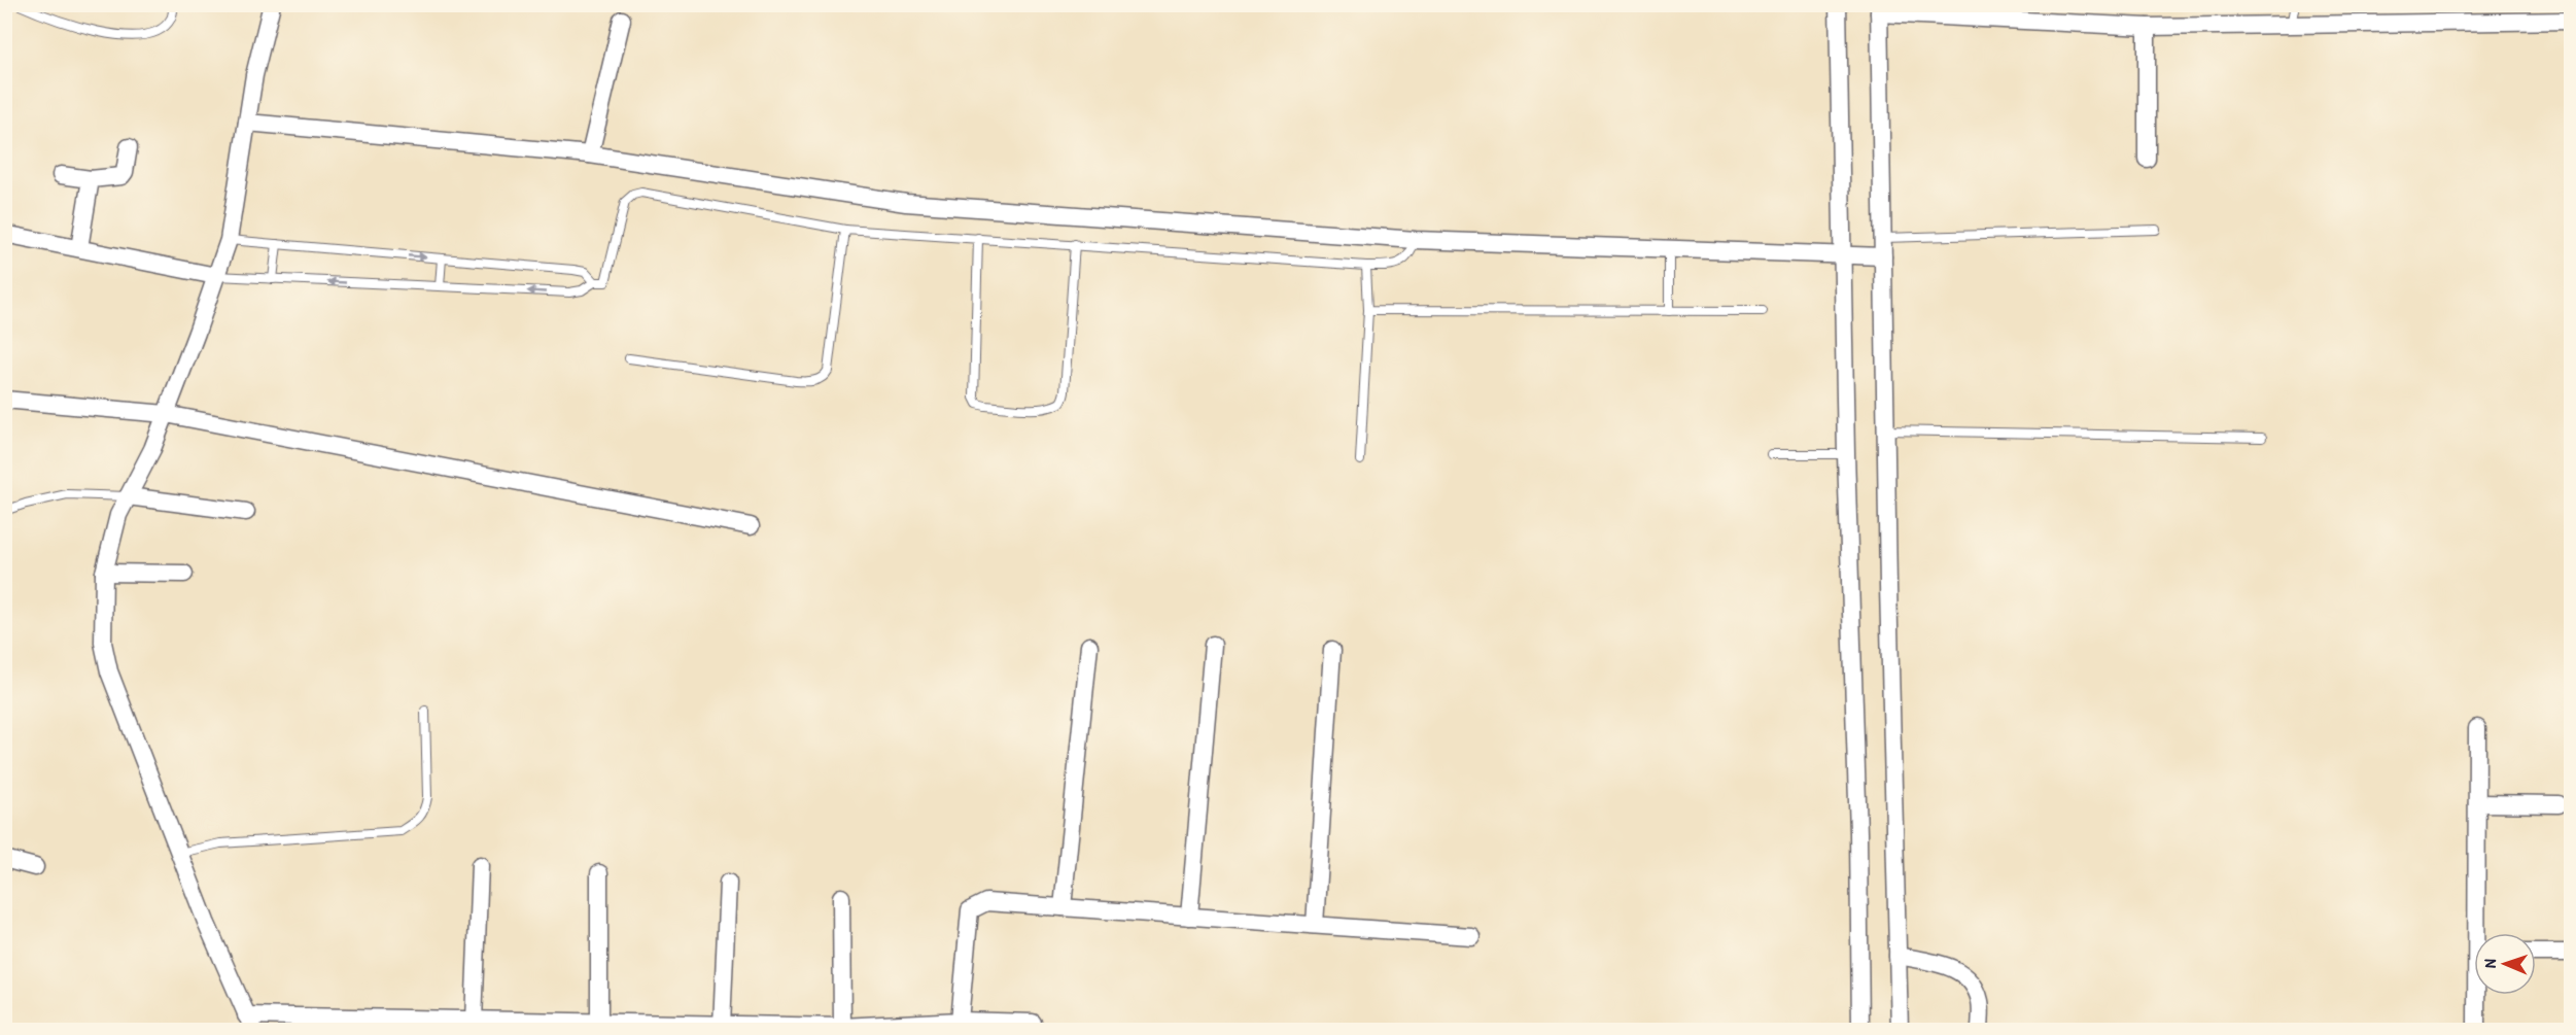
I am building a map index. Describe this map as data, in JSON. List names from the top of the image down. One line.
{"north":"left"}
